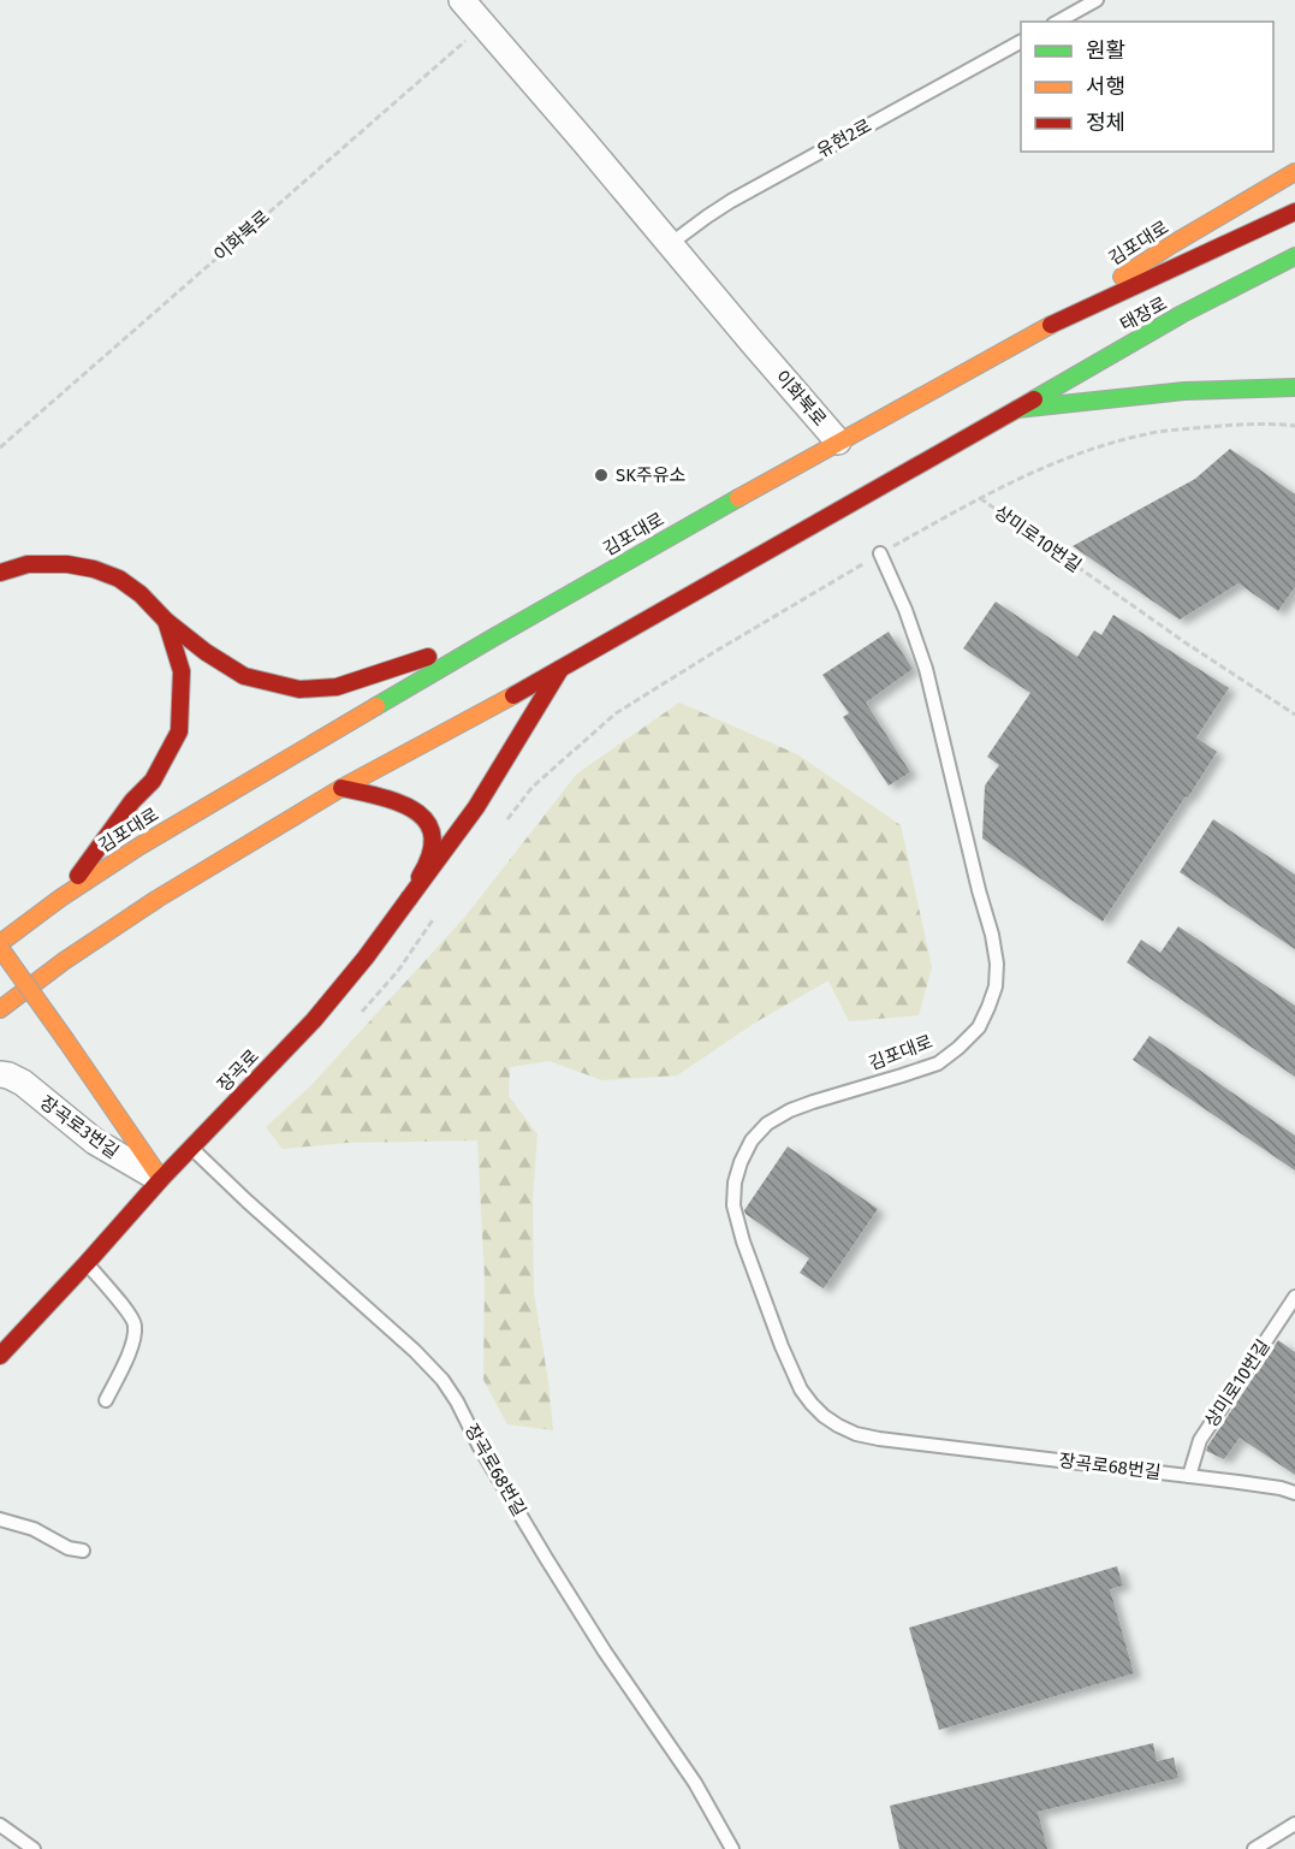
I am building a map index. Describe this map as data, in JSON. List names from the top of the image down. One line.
{"streets":{"main road":["김포대로","태장로","장곡로"],"street":["이화북로","장곡로3번길"],"lane":["유현2로","상미로10번길","장곡로68번길"]},"crossings":[["유현2로","이화북로"],["이화북로","김포대로"],["김포대로","태장로"],["김포대로","장곡로68번길"],["상미로10번길","장곡로68번길"],["장곡로","장곡로3번길"],["장곡로","장곡로68번길"]],"places":["SK주유소"],"legend":["원활","서행","정체"]}
